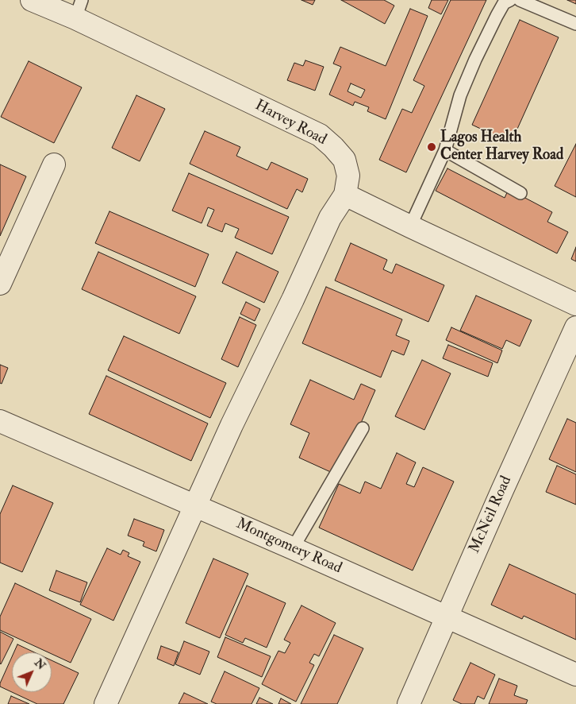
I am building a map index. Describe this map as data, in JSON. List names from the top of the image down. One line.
{"streets":{"street":["Harvey Road","McNeil Road","Montgomery Road"]},"crossings":[["McNeil Road","Montgomery Road"]],"places":["Lagos Health Center Harvey Road"],"north":"top right"}
